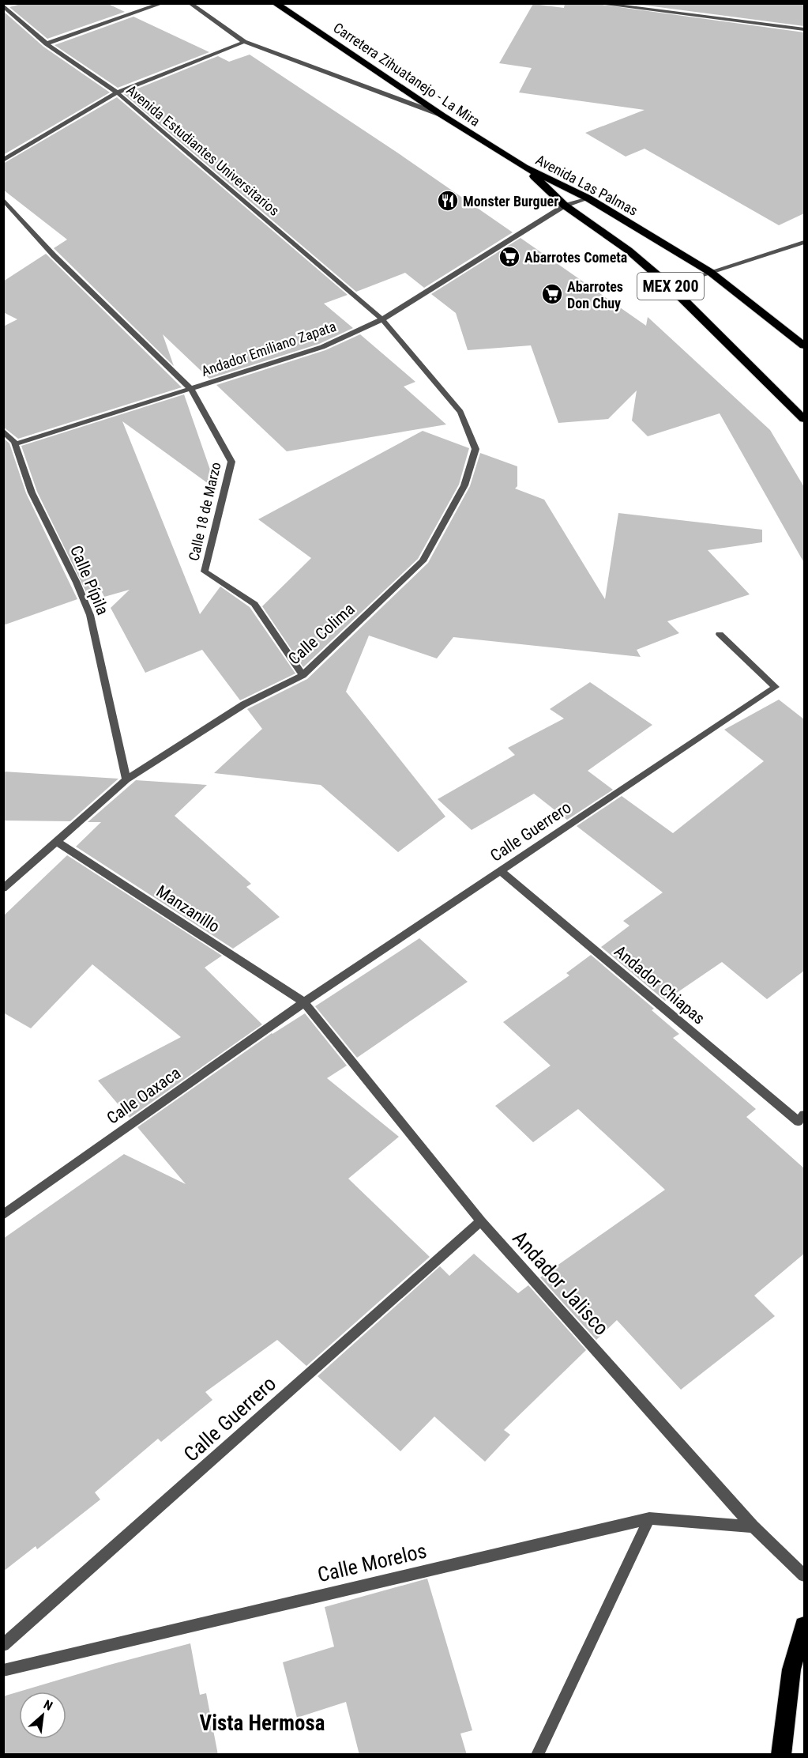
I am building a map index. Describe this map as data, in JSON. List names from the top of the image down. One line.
{"streets":{"highway":["Carretera Zihuatanejo - La Mira","Avenida Las Palmas","MEX 200"],"street":["Avenida Estudiantes Universitarios","Andador Emiliano Zapata","Calle 18 de Marzo","Calle Pípila","Calle Colima","Calle Guerrero","Manzanillo","Andador Chiapas","Calle Oaxaca","Andador Jalisco","Calle Morelos"]},"crossings":[["Carretera Zihuatanejo - La Mira","Avenida Las Palmas"],["Avenida Estudiantes Universitarios","Andador Emiliano Zapata"],["Avenida Estudiantes Universitarios","Calle Colima"],["Avenida Las Palmas","Andador Emiliano Zapata"],["Andador Emiliano Zapata","Calle 18 de Marzo"],["Andador Emiliano Zapata","Calle Pípila"],["Andador Emiliano Zapata","Calle Colima"],["Calle 18 de Marzo","Calle Colima"],["Calle Pípila","Calle Colima"],["Calle Colima","Manzanillo"],["Calle Guerrero","Manzanillo"],["Calle Guerrero","Andador Chiapas"],["Calle Guerrero","Calle Oaxaca"],["Calle Guerrero","Andador Jalisco"],["Manzanillo","Calle Oaxaca"],["Manzanillo","Andador Jalisco"],["Calle Oaxaca","Andador Jalisco"],["Andador Jalisco","Calle Morelos"]],"districts":["Vista Hermosa"],"places":{"restaurant":["Monster Burguer"],"supermarket":["Abarrotes Cometa","Abarrotes Don Chuy"]},"north":"top right"}
